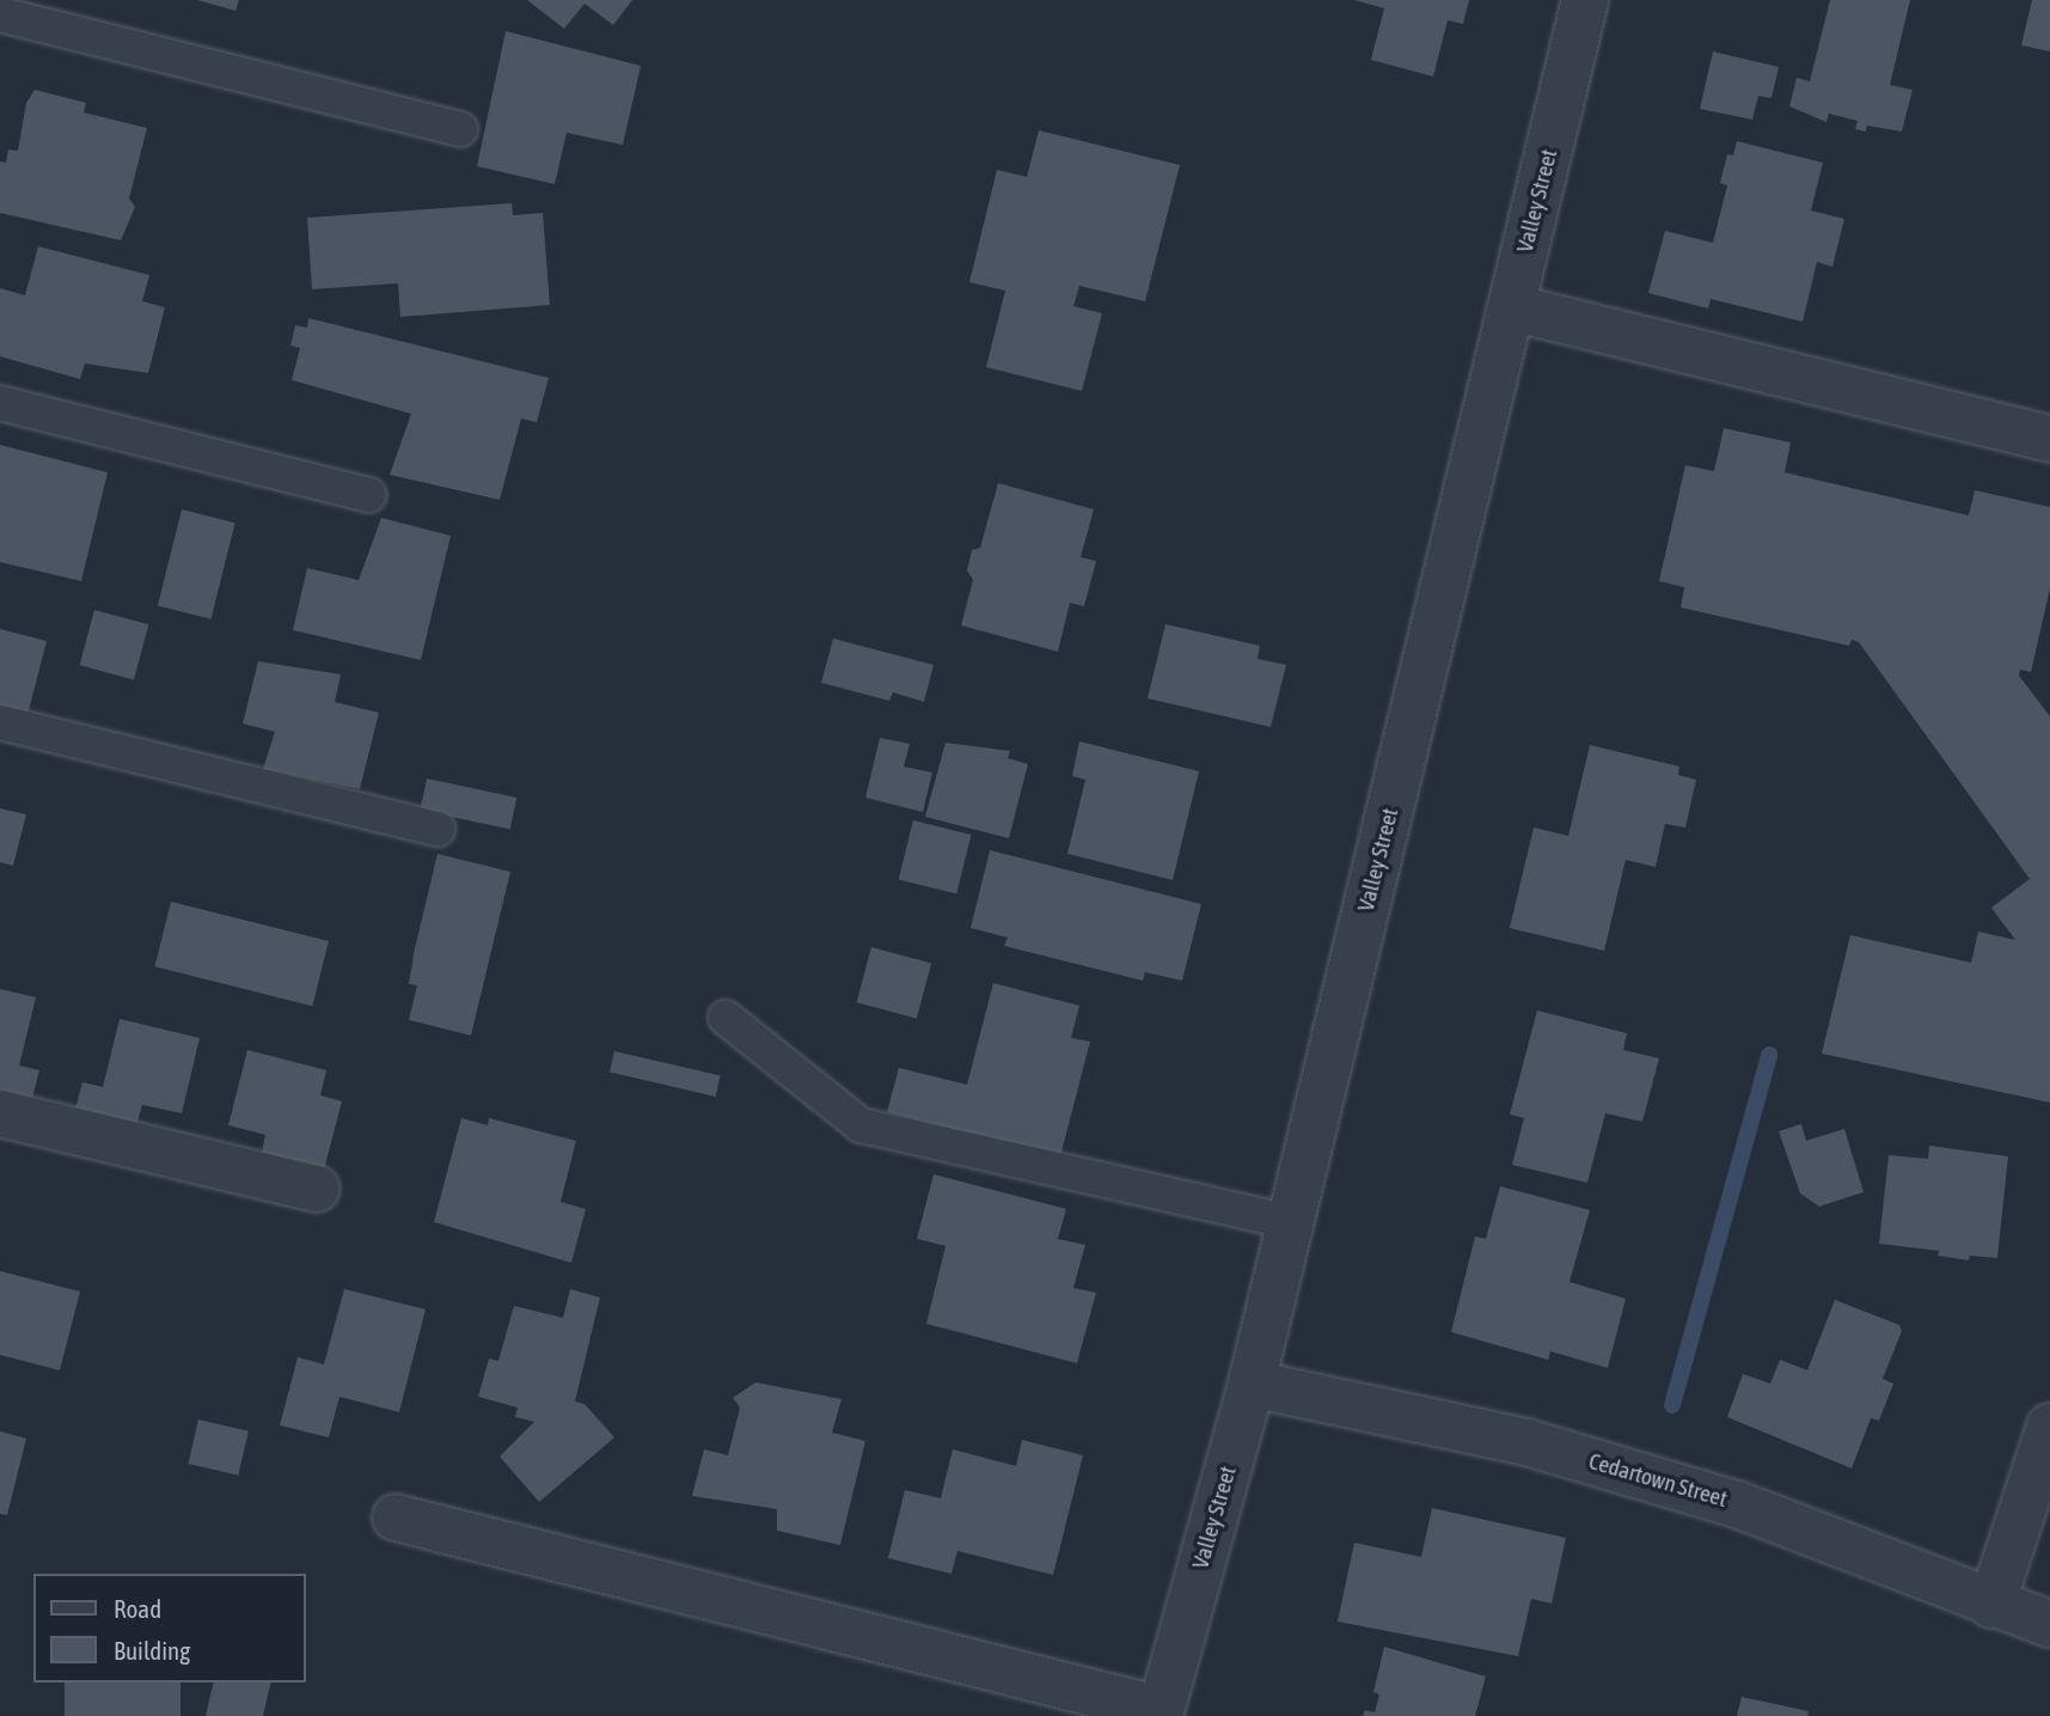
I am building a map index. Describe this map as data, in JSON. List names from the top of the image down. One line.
{"streets":{"street":["Valley Street","Cedartown Street"]},"crossings":[["Valley Street","Cedartown Street"]],"legend":["Road","Building"]}
